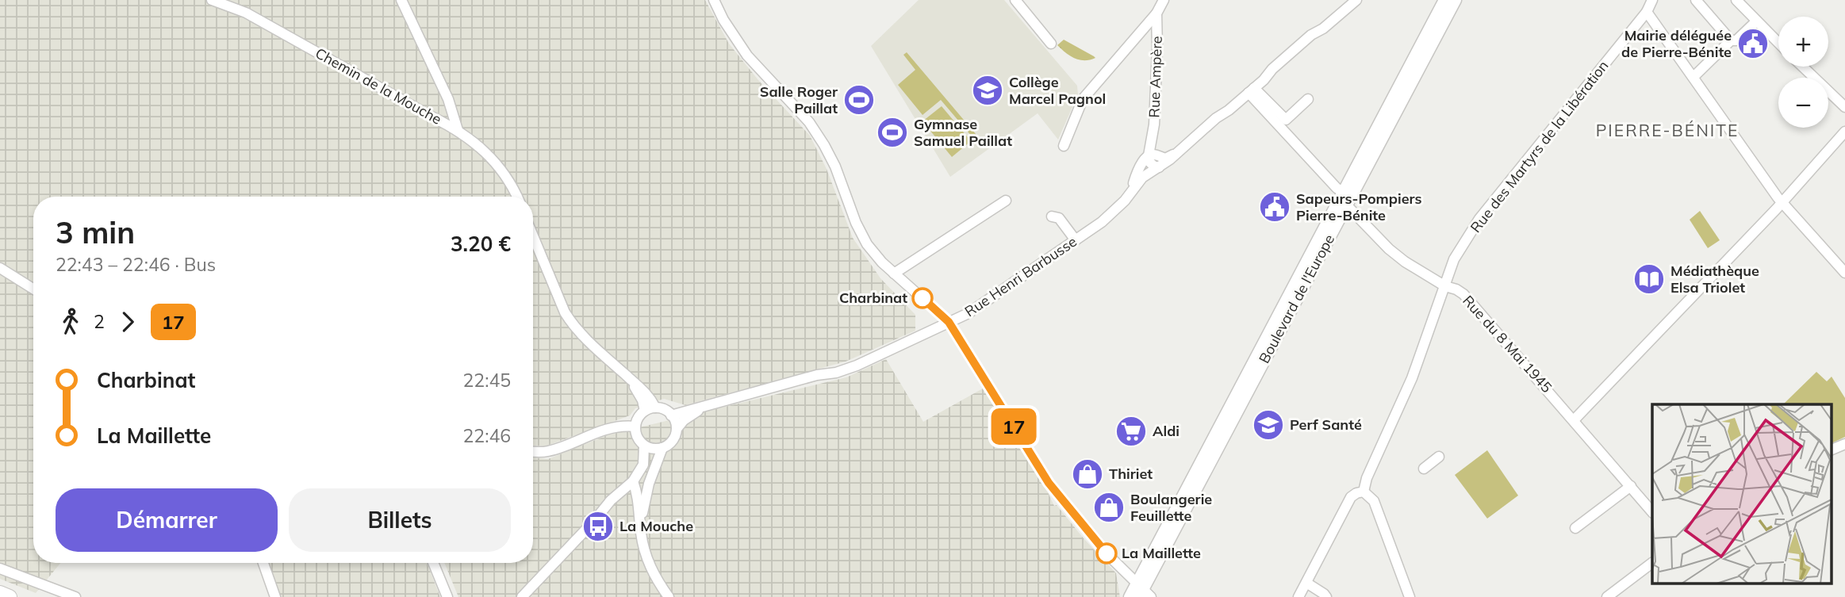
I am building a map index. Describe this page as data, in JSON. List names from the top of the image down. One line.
{"streets":{"main road":["Boulevard de l'Europe"],"street":["Rue Ampère","Chemin de la Mouche","Rue des Martyrs de la Libération","Rue Henri Barbusse","Rue du 8 Mai 1945"]},"crossings":[["Rue Ampère","Rue Henri Barbusse"],["Rue des Martyrs de la Libération","Rue du 8 Mai 1945"],["Rue Henri Barbusse","Rue du 8 Mai 1945"],["Boulevard de l'Europe","Rue du 8 Mai 1945"]],"districts":["PIERRE-BÉNITE"],"places":{"public building":["Mairie déléguée de Pierre-Bénite","Sapeurs-Pompiers Pierre-Bénite"],"school or university":["Collège Marcel Pagnol","Perf Santé"],"sports":["Salle Roger Paillat","Gymnase Samuel Paillat"],"library":["Médiathèque Elsa Triolet"],"other":["Charbinat","La Maillette"],"supermarket":["Aldi"],"shop":["Thiriet","Boulangerie Feuillette"],"bus stop":["La Mouche"]},"lines":["bus line 17"],"page":{"on_map":"17","map_buttons":["+","−"],"heading":["3 min","22:43 – 22:46 · Bus","3.20 €"],"legs":["2","17"],"list":[{"name":"Charbinat","value":"22:45"},{"name":"La Maillette","value":"22:46"}],"buttons":["Démarrer","Billets"]}}
